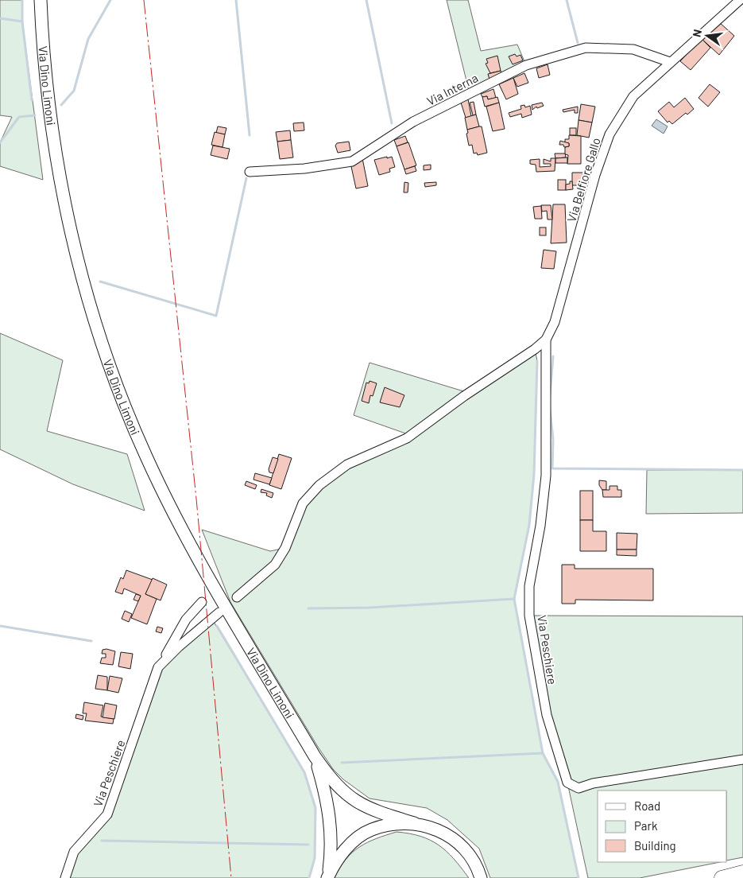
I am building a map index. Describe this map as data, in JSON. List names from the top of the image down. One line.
{"streets":{"main road":["Via Dino Limoni"],"street":["Via Interna","Via Belfiore Gallo","Via Peschiere"]},"crossings":[["Via Interna","Via Belfiore Gallo"],["Via Belfiore Gallo","Via Peschiere"]],"legend":["Road","Park","Building"],"north":"left"}
